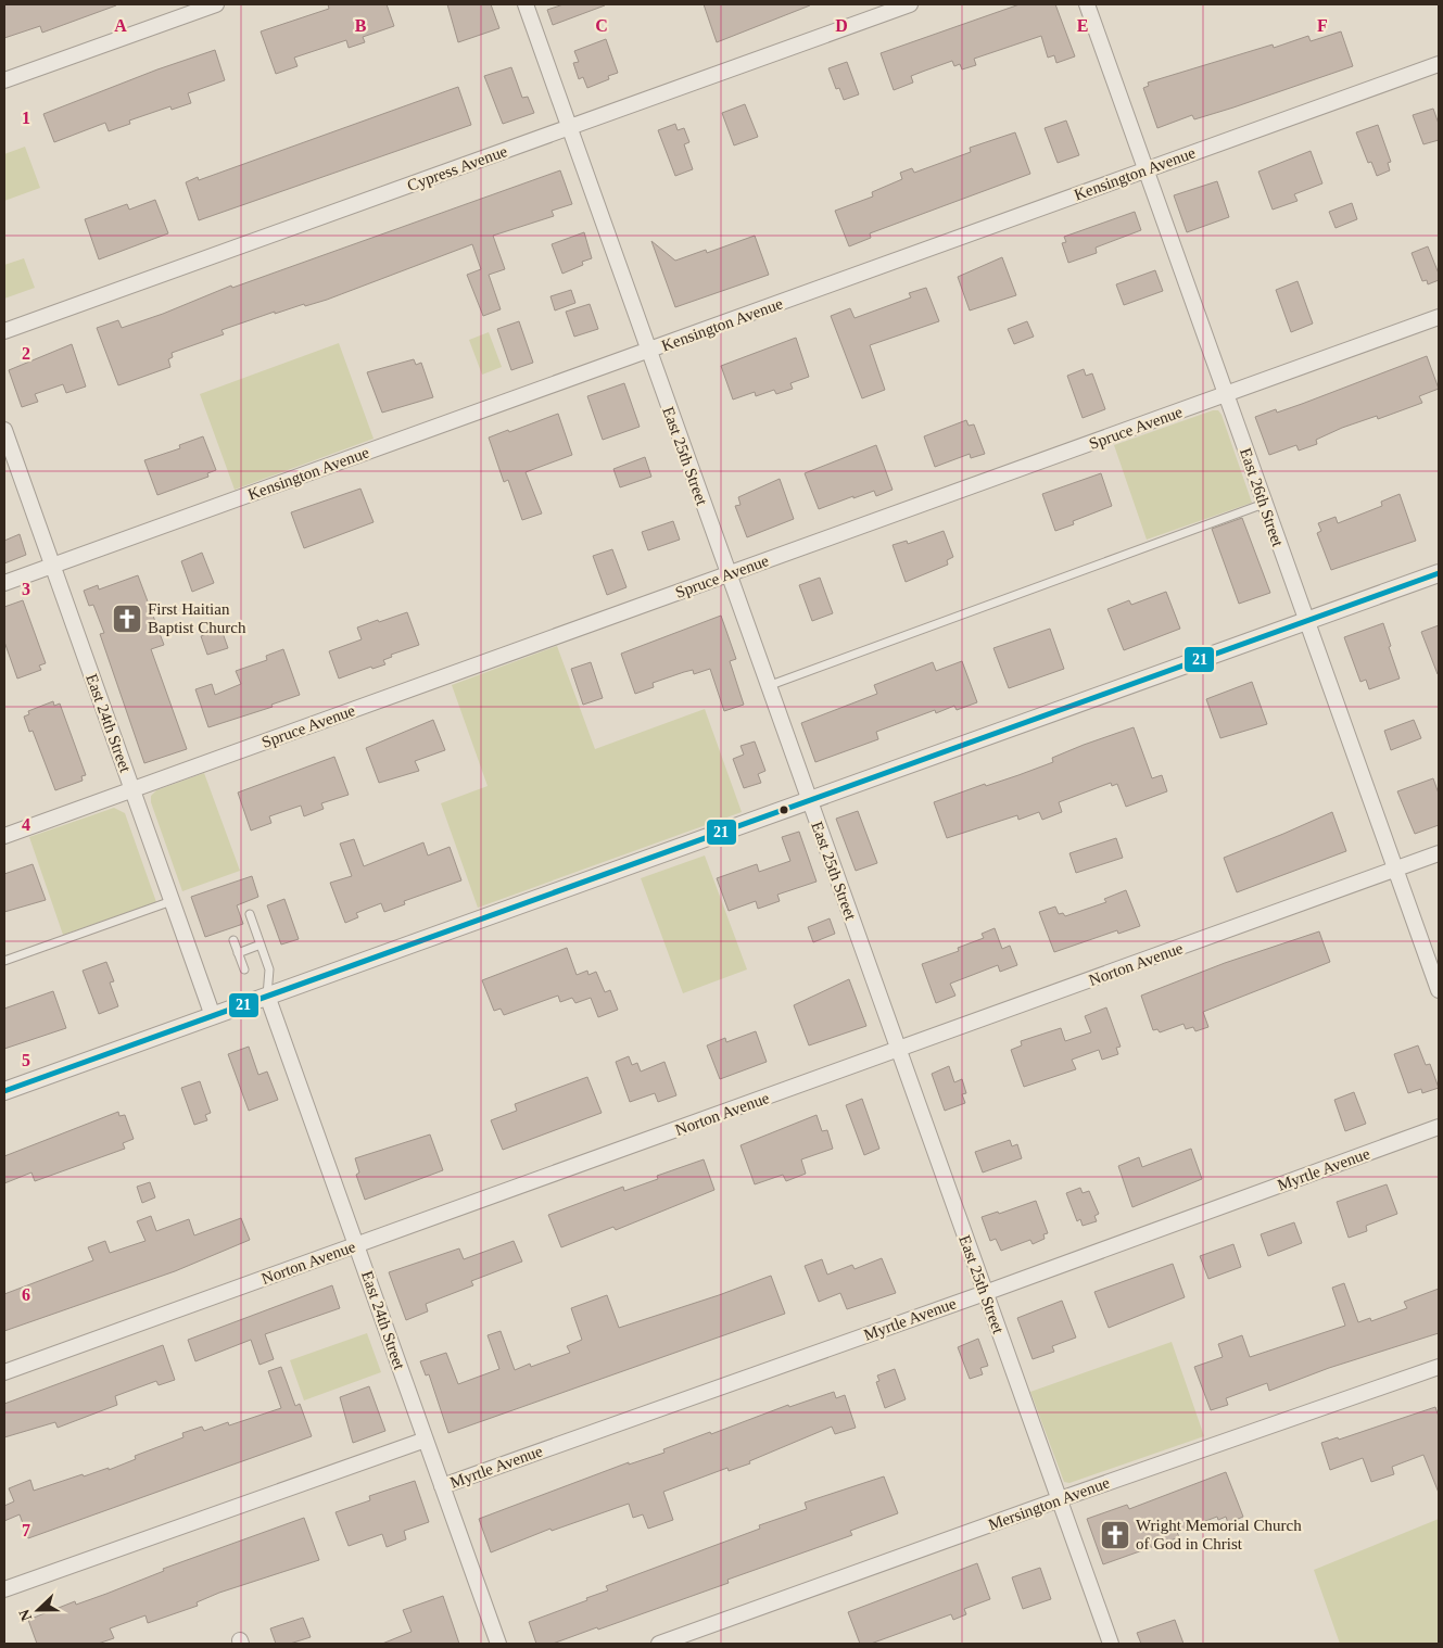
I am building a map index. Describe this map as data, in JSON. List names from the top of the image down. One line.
{"streets":{"street":["Cypress Avenue","Kensington Avenue","Spruce Avenue","East 25th Street","East 26th Street","East 24th Street","Norton Avenue","Myrtle Avenue","Mersington Avenue"]},"crossings":[["Cypress Avenue","East 25th Street"],["Kensington Avenue","East 25th Street"],["Kensington Avenue","East 26th Street"],["Kensington Avenue","East 24th Street"],["Spruce Avenue","East 25th Street"],["Spruce Avenue","East 26th Street"],["Spruce Avenue","East 24th Street"],["East 25th Street","Norton Avenue"],["East 25th Street","Myrtle Avenue"],["East 25th Street","Mersington Avenue"],["East 26th Street","Norton Avenue"],["East 24th Street","Norton Avenue"],["East 24th Street","Myrtle Avenue"]],"places":{"church":["First Haitian Baptist Church","Wright Memorial Church of God in Christ"]},"lines":["transit line 21"],"north":"left","grid":{"columns":["A","B","C","D","E","F"],"rows":["1","2","3","4","5","6","7"]}}
